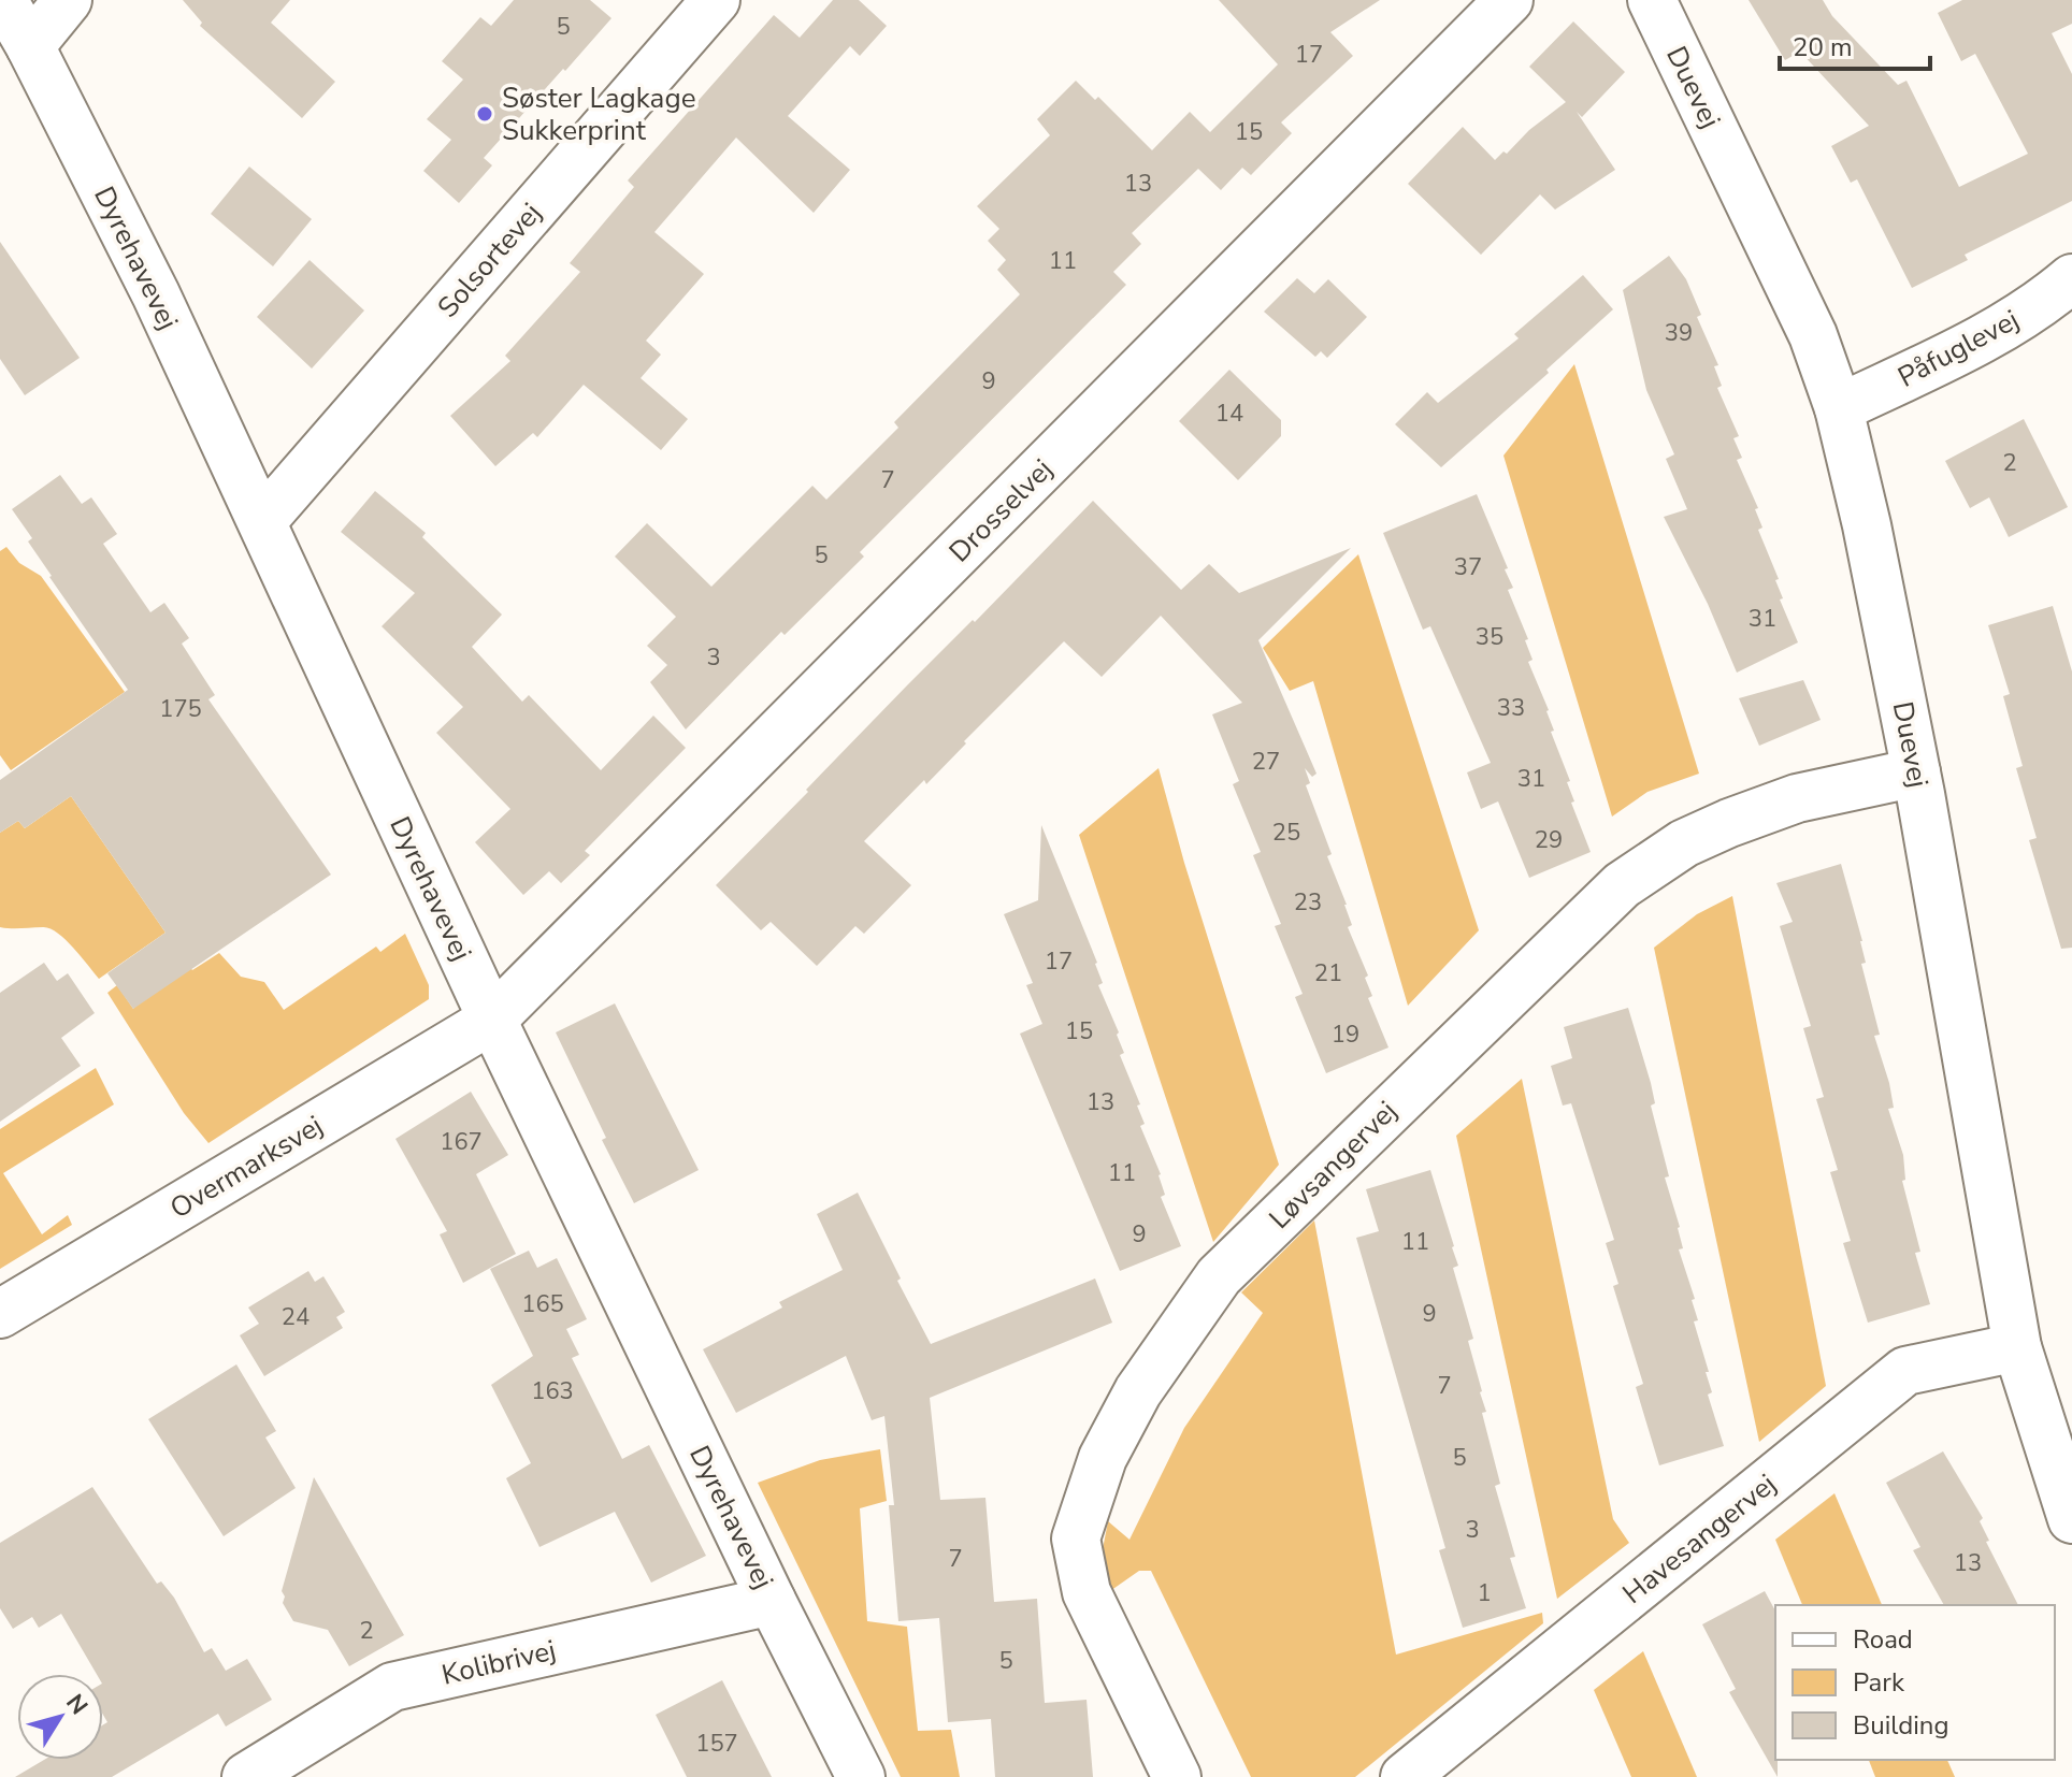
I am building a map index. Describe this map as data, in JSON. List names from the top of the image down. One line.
{"streets":{"street":["Duevej","Dyrehavevej","Solsortevej","Påfuglevej","Drosselvej","Løvsangervej","Overmarksvej","Havesangervej","Kolibrivej"]},"crossings":[["Duevej","Påfuglevej"],["Duevej","Løvsangervej"],["Duevej","Havesangervej"],["Dyrehavevej","Solsortevej"],["Dyrehavevej","Drosselvej"],["Dyrehavevej","Overmarksvej"],["Dyrehavevej","Kolibrivej"],["Drosselvej","Overmarksvej"]],"places":["Søster Lagkage Sukkerprint"],"house_numbers":["5","17","15","13","11","39","9","14","2","7","5","37","31","35","3","33","175","27","31","25","29","23","17","21","15","19","13","167","11","9","11","165","9","24","7","163","5","3","7","13","1","2","5","157"],"legend":["Road","Park","Building"],"scale_bar":"20 m","north":"top right"}
